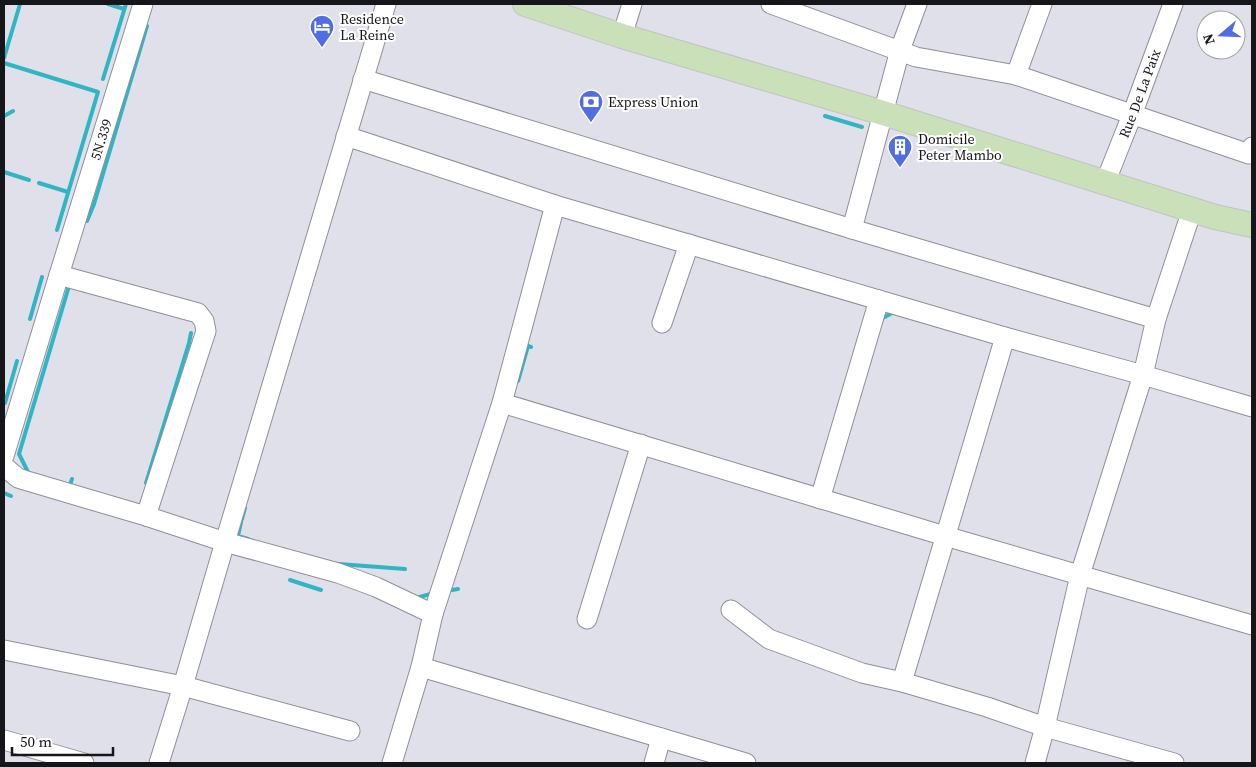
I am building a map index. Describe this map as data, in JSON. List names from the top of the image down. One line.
{"streets":{"street":["Rue De La Paix","5N.339"]},"places":{"hotel":["Residence La Reine"],"bank":["Express Union"],"building":["Domicile Peter Mambo"]},"scale_bar":"50 m","north":"left"}
